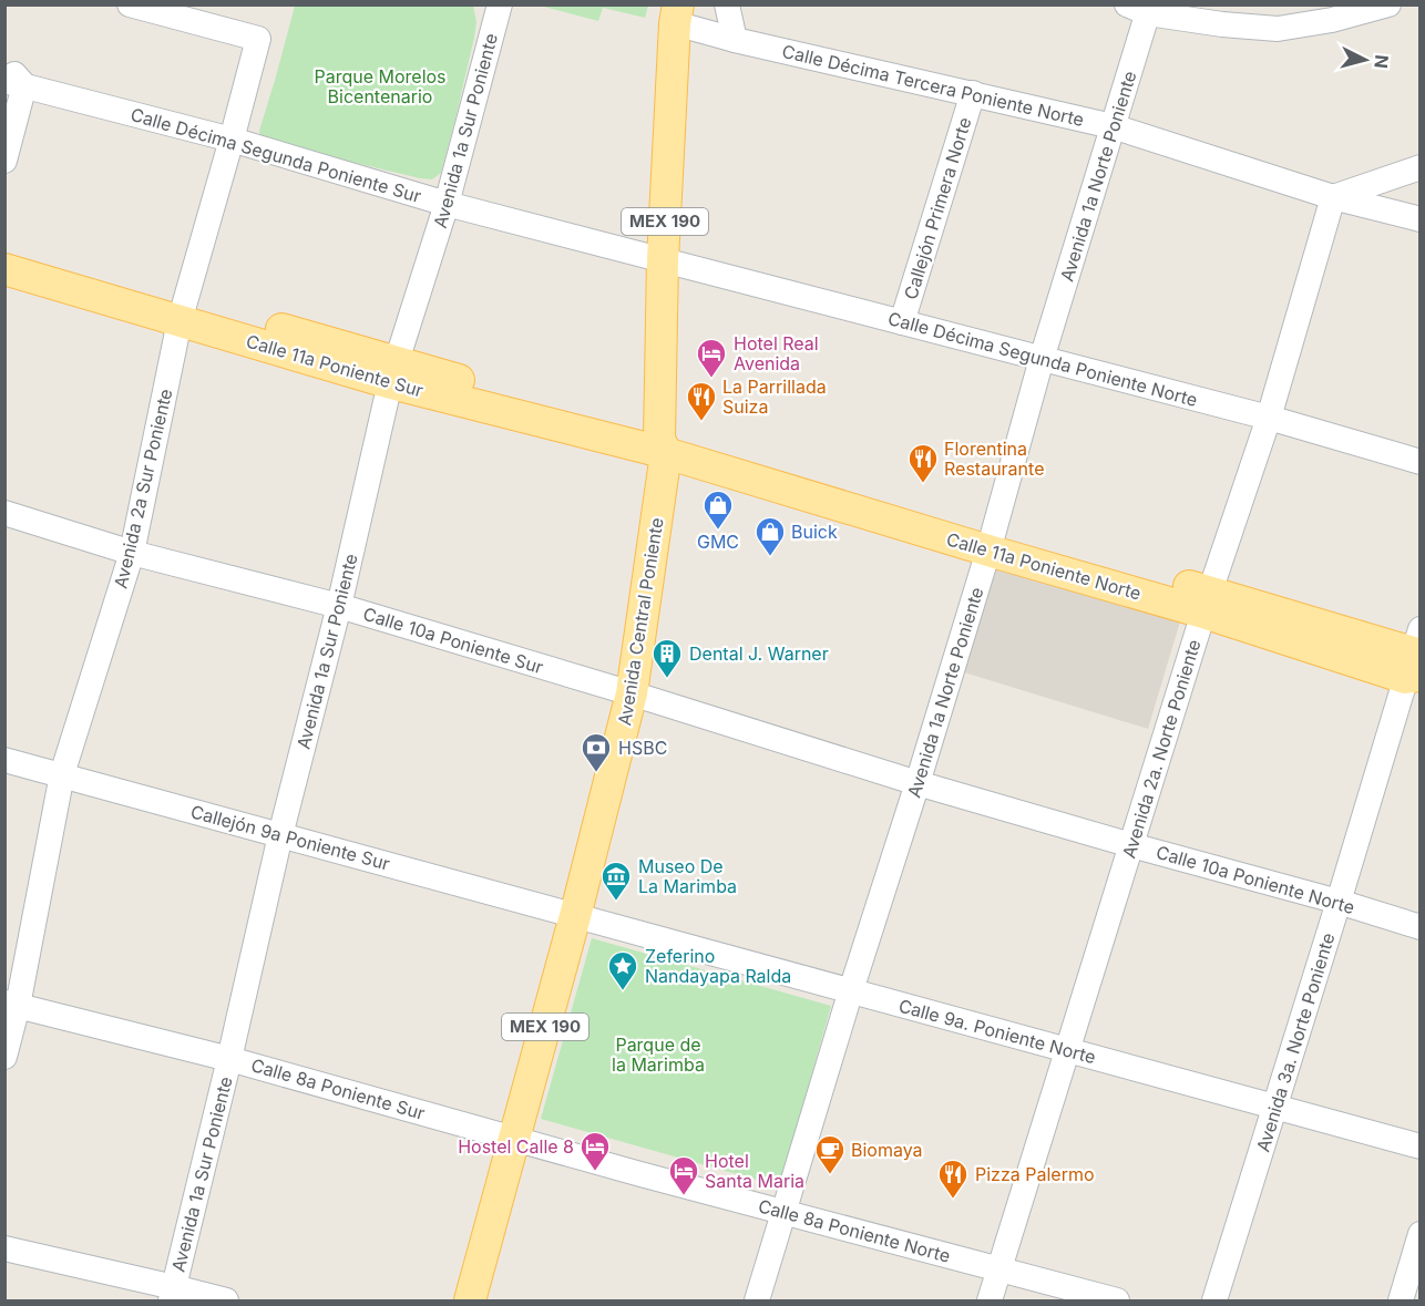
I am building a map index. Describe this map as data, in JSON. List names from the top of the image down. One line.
{"streets":{"main road":["MEX 190","Calle 11a Poniente Sur","Calle 11a Poniente Norte","Avenida Central Poniente"],"street":["Calle Décima Tercera Poniente Norte","Avenida 1a Sur Poniente","Calle Décima Segunda Poniente Sur","Avenida 1a Norte Poniente","Callejón Primera Norte","Calle Décima Segunda Poniente Norte","Avenida 2a Sur Poniente","Calle 10a Poniente Sur","Avenida 2a. Norte Poniente","Callejón 9a Poniente Sur","Calle 10a Poniente Norte","Calle 9a. Poniente Norte","Avenida 3a. Norte Poniente","Calle 8a Poniente Sur","Calle 8a Poniente Norte"]},"crossings":[["Calle Décima Tercera Poniente Norte","Avenida 1a Norte Poniente"],["Calle Décima Tercera Poniente Norte","Callejón Primera Norte"],["Calle Décima Tercera Poniente Norte","Avenida Central Poniente"],["Calle Décima Tercera Poniente Norte","Avenida 2a. Norte Poniente"],["Avenida 1a Sur Poniente","Calle Décima Segunda Poniente Sur"],["Avenida 1a Sur Poniente","Calle 11a Poniente Sur"],["Avenida 1a Sur Poniente","Calle 10a Poniente Sur"],["Avenida 1a Sur Poniente","Callejón 9a Poniente Sur"],["Avenida 1a Sur Poniente","Calle 8a Poniente Sur"],["Calle Décima Segunda Poniente Sur","Calle Décima Segunda Poniente Norte"],["Calle Décima Segunda Poniente Sur","Avenida 2a Sur Poniente"],["Calle Décima Segunda Poniente Sur","Avenida Central Poniente"],["Avenida 1a Norte Poniente","Calle Décima Segunda Poniente Norte"],["Avenida 1a Norte Poniente","Calle 11a Poniente Norte"],["Avenida 1a Norte Poniente","Calle 10a Poniente Norte"],["Avenida 1a Norte Poniente","Calle 9a. Poniente Norte"],["Avenida 1a Norte Poniente","Calle 8a Poniente Norte"],["Callejón Primera Norte","Calle Décima Segunda Poniente Norte"],["Calle Décima Segunda Poniente Norte","Avenida Central Poniente"],["Calle Décima Segunda Poniente Norte","Avenida 2a. Norte Poniente"],["Calle 11a Poniente Sur","Avenida 2a Sur Poniente"],["Calle 11a Poniente Sur","Calle 11a Poniente Norte"],["Calle 11a Poniente Sur","Avenida Central Poniente"],["Avenida 2a Sur Poniente","Calle 10a Poniente Sur"],["Avenida 2a Sur Poniente","Callejón 9a Poniente Sur"],["Avenida 2a Sur Poniente","Calle 8a Poniente Sur"],["Calle 11a Poniente Norte","Avenida Central Poniente"],["Calle 11a Poniente Norte","Avenida 2a. Norte Poniente"],["Calle 11a Poniente Norte","Avenida 3a. Norte Poniente"],["Avenida Central Poniente","Calle 10a Poniente Sur"],["Avenida Central Poniente","Callejón 9a Poniente Sur"],["Avenida Central Poniente","Calle 10a Poniente Norte"],["Avenida Central Poniente","Calle 9a. Poniente Norte"],["Avenida Central Poniente","Calle 8a Poniente Sur"],["Avenida Central Poniente","Calle 8a Poniente Norte"],["Calle 10a Poniente Sur","Calle 10a Poniente Norte"],["Avenida 2a. Norte Poniente","Calle 10a Poniente Norte"],["Avenida 2a. Norte Poniente","Calle 9a. Poniente Norte"],["Avenida 2a. Norte Poniente","Calle 8a Poniente Norte"],["Callejón 9a Poniente Sur","Calle 9a. Poniente Norte"],["Calle 10a Poniente Norte","Avenida 3a. Norte Poniente"],["Calle 9a. Poniente Norte","Avenida 3a. Norte Poniente"],["Calle 8a Poniente Sur","Calle 8a Poniente Norte"]],"parks":["Parque Morelos Bicentenario","Parque de la Marimba"],"places":{"hotel":["Hotel Real Avenida","Hostel Calle 8","Hotel Santa Maria"],"restaurant":["La Parrillada Suiza","Florentina Restaurante","Pizza Palermo"],"shop":["GMC","Buick"],"building":["Dental J. Warner"],"bank":["HSBC"],"museum":["Museo De La Marimba"],"place":["Zeferino Nandayapa Ralda"],"cafe":["Biomaya"]},"north":"right"}
